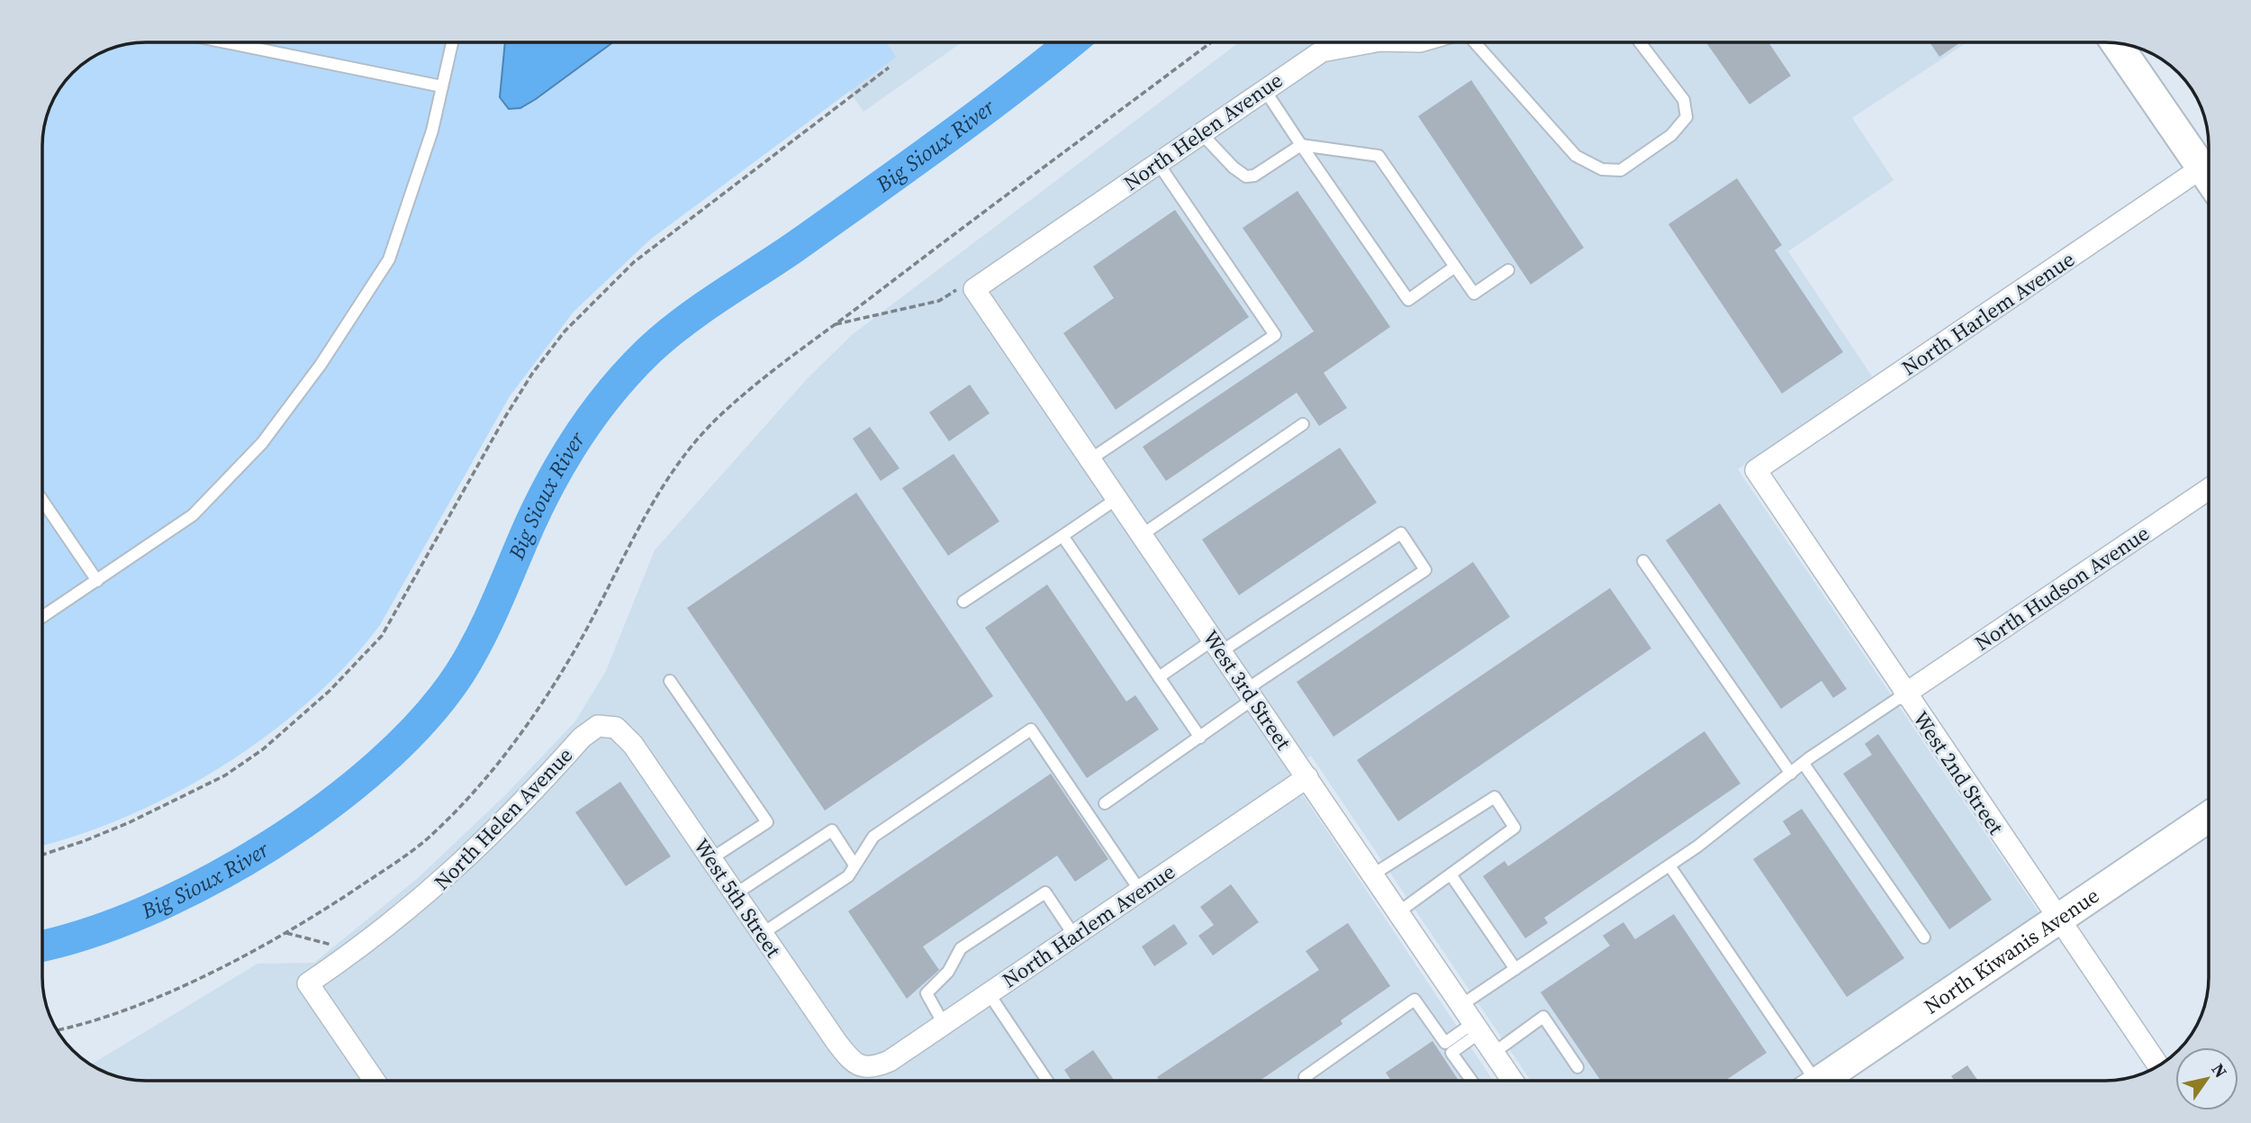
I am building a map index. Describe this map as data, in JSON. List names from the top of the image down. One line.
{"streets":{"main road":["North Kiwanis Avenue"],"street":["North Helen Avenue","North Harlem Avenue","North Hudson Avenue","West 3rd Street","West 2nd Street","West 5th Street"]},"crossings":[["North Helen Avenue","West 3rd Street"],["North Helen Avenue","West 5th Street"],["North Harlem Avenue","West 3rd Street"],["North Harlem Avenue","West 2nd Street"],["North Harlem Avenue","West 5th Street"],["North Hudson Avenue","West 2nd Street"],["West 2nd Street","North Kiwanis Avenue"]],"water":["Big Sioux River"],"north":"top right"}
